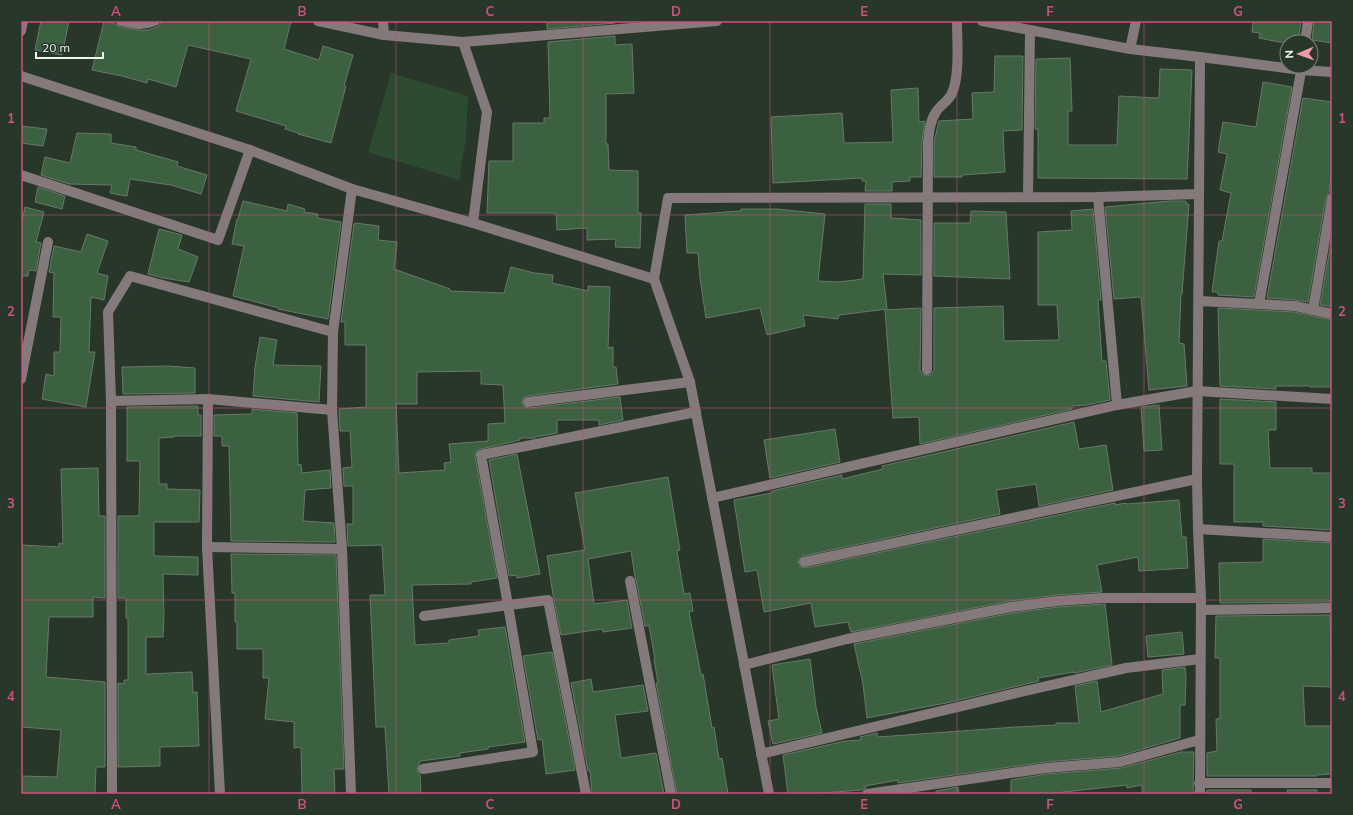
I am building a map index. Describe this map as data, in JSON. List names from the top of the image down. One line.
{"scale_bar":"20 m","north":"left","grid":{"columns":["A","B","C","D","E","F","G"],"rows":["1","2","3","4"]}}
